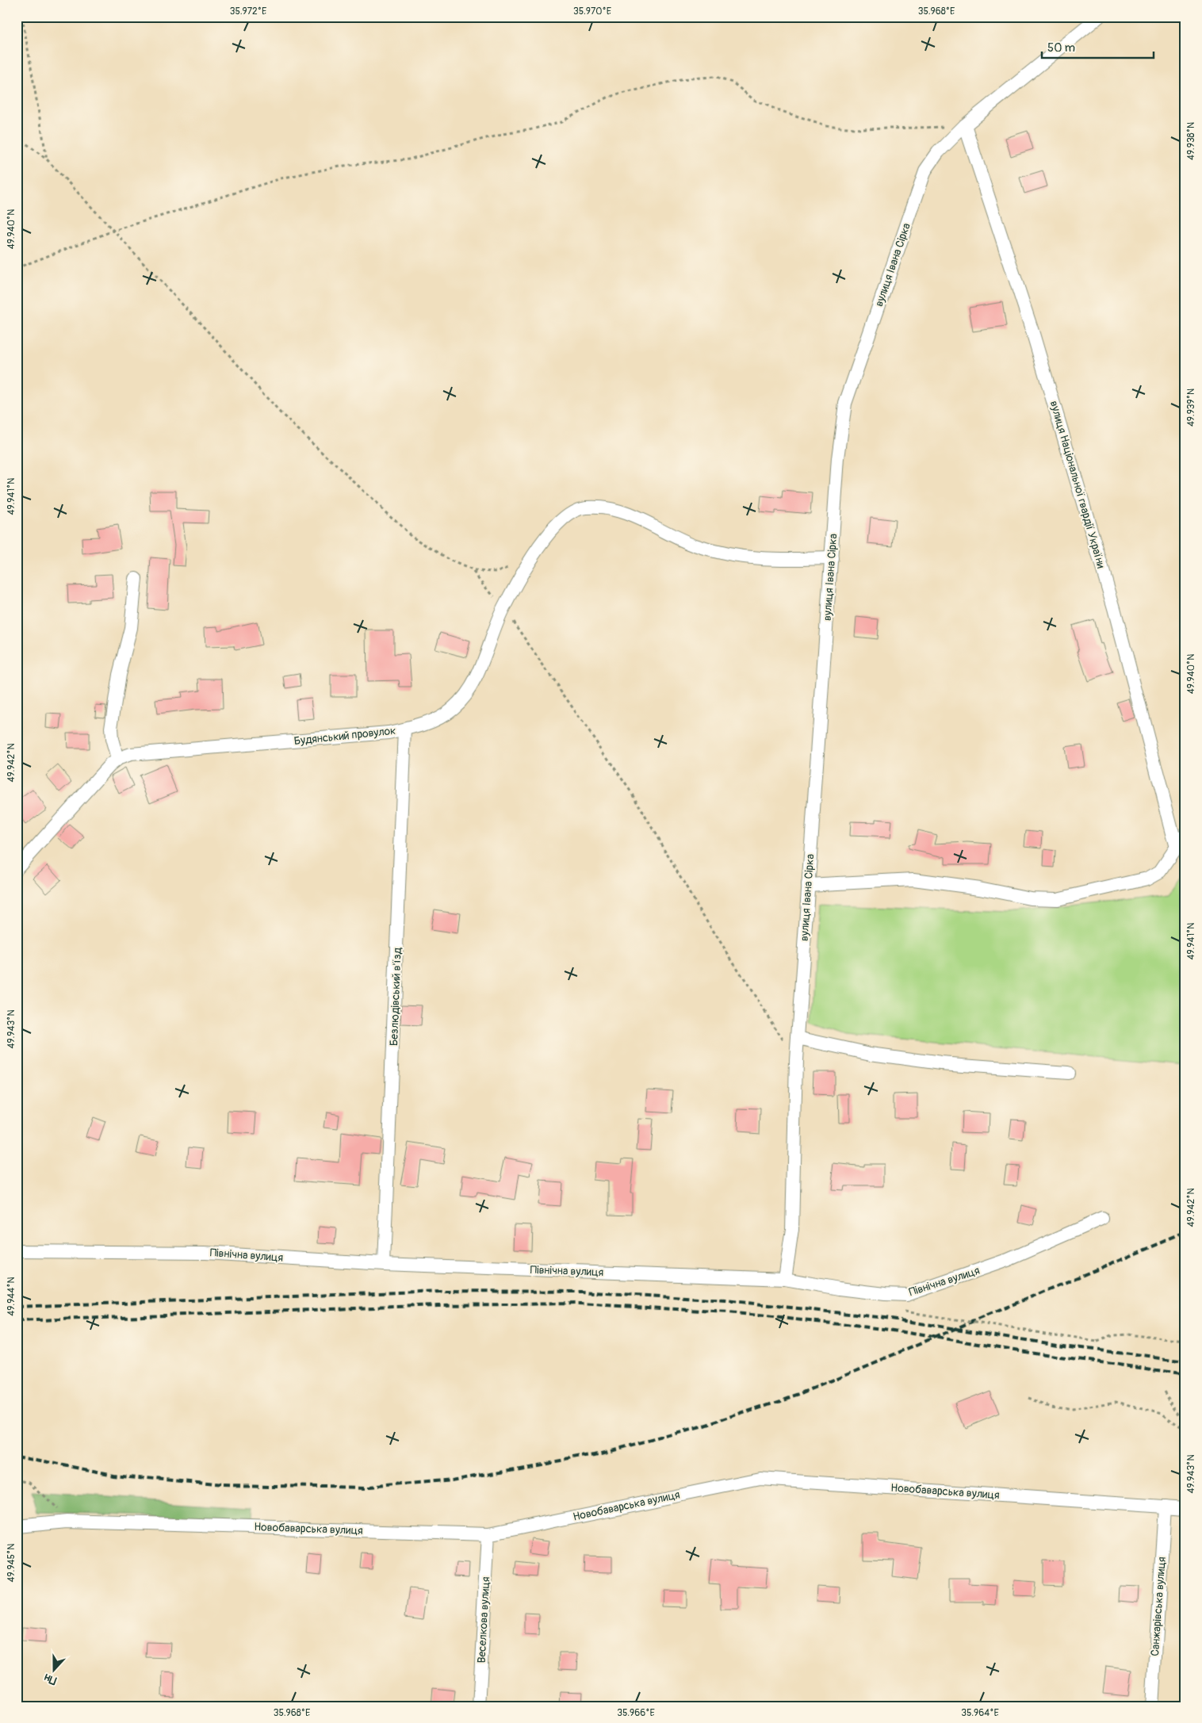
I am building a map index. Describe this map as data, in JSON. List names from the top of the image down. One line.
{"streets":{"street":["вулиця Івана Сірка","вулиця Національної гвардії України","Будянський провулок","Безлюдівський в'їзд","Північна вулиця","Новобаварська вулиця","Санжарівська вулиця","Веселкова вулиця"]},"crossings":[["вулиця Івана Сірка","вулиця Національної гвардії України"],["вулиця Івана Сірка","Будянський провулок"],["вулиця Івана Сірка","Північна вулиця"],["Будянський провулок","Безлюдівський в'їзд"],["Безлюдівський в'їзд","Північна вулиця"],["Новобаварська вулиця","Санжарівська вулиця"],["Новобаварська вулиця","Веселкова вулиця"]],"scale_bar":"50 m","north":"bottom","coordinates":["35.972°E","35.970°E","35.968°E","49.938°N","49.940°N","49.939°N","49.941°N","49.942°N","49.943°N","49.944°N","49.945°N","35.966°E","35.964°E"]}
